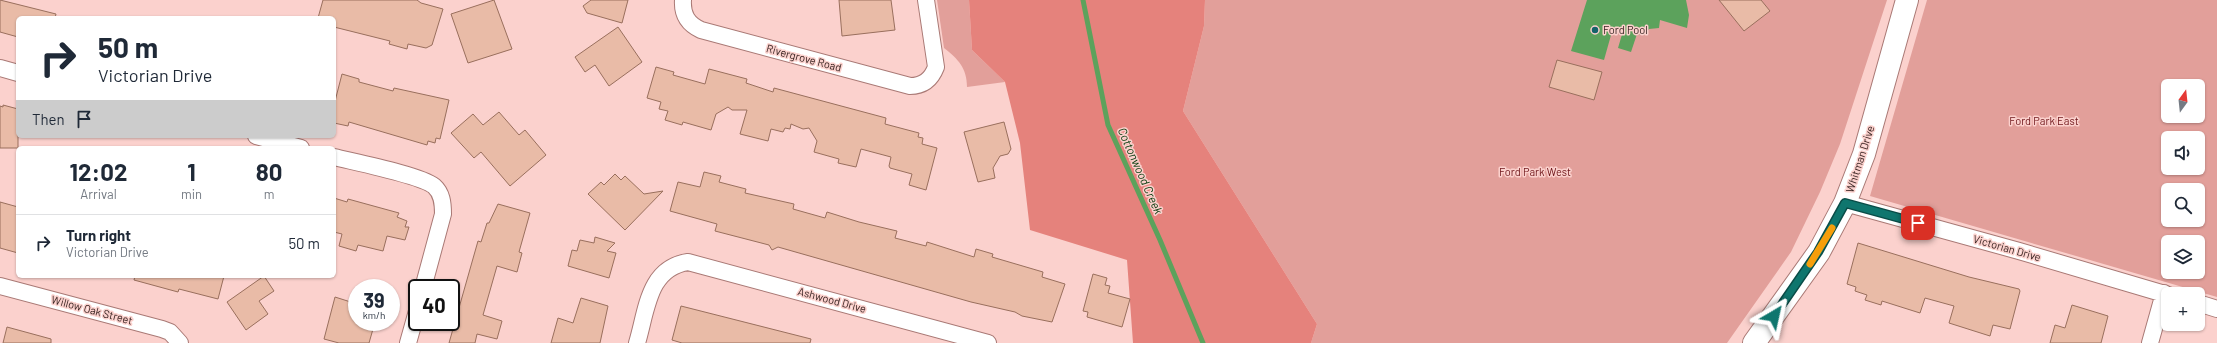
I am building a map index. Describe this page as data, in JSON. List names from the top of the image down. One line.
{"streets":{"street":["Rivergrove Road","Whitman Drive","Victorian Drive","Ashwood Drive","Willow Oak Street"]},"crossings":[["Whitman Drive","Victorian Drive"]],"water":["Cottonwood Creek"],"parks":["Ford Park East","Ford Park West"],"places":["Ford Pool"],"north":"top","page":{"turn":["50 m","Victorian Drive"],"map_buttons":"+","then":"Then","eta":["12:02","Arrival","1","min","80","m"],"list":[{"name":"Turn right","note":"Victorian Drive","value":"50 m"}],"speed":"39 km/h","limit":"40"}}
